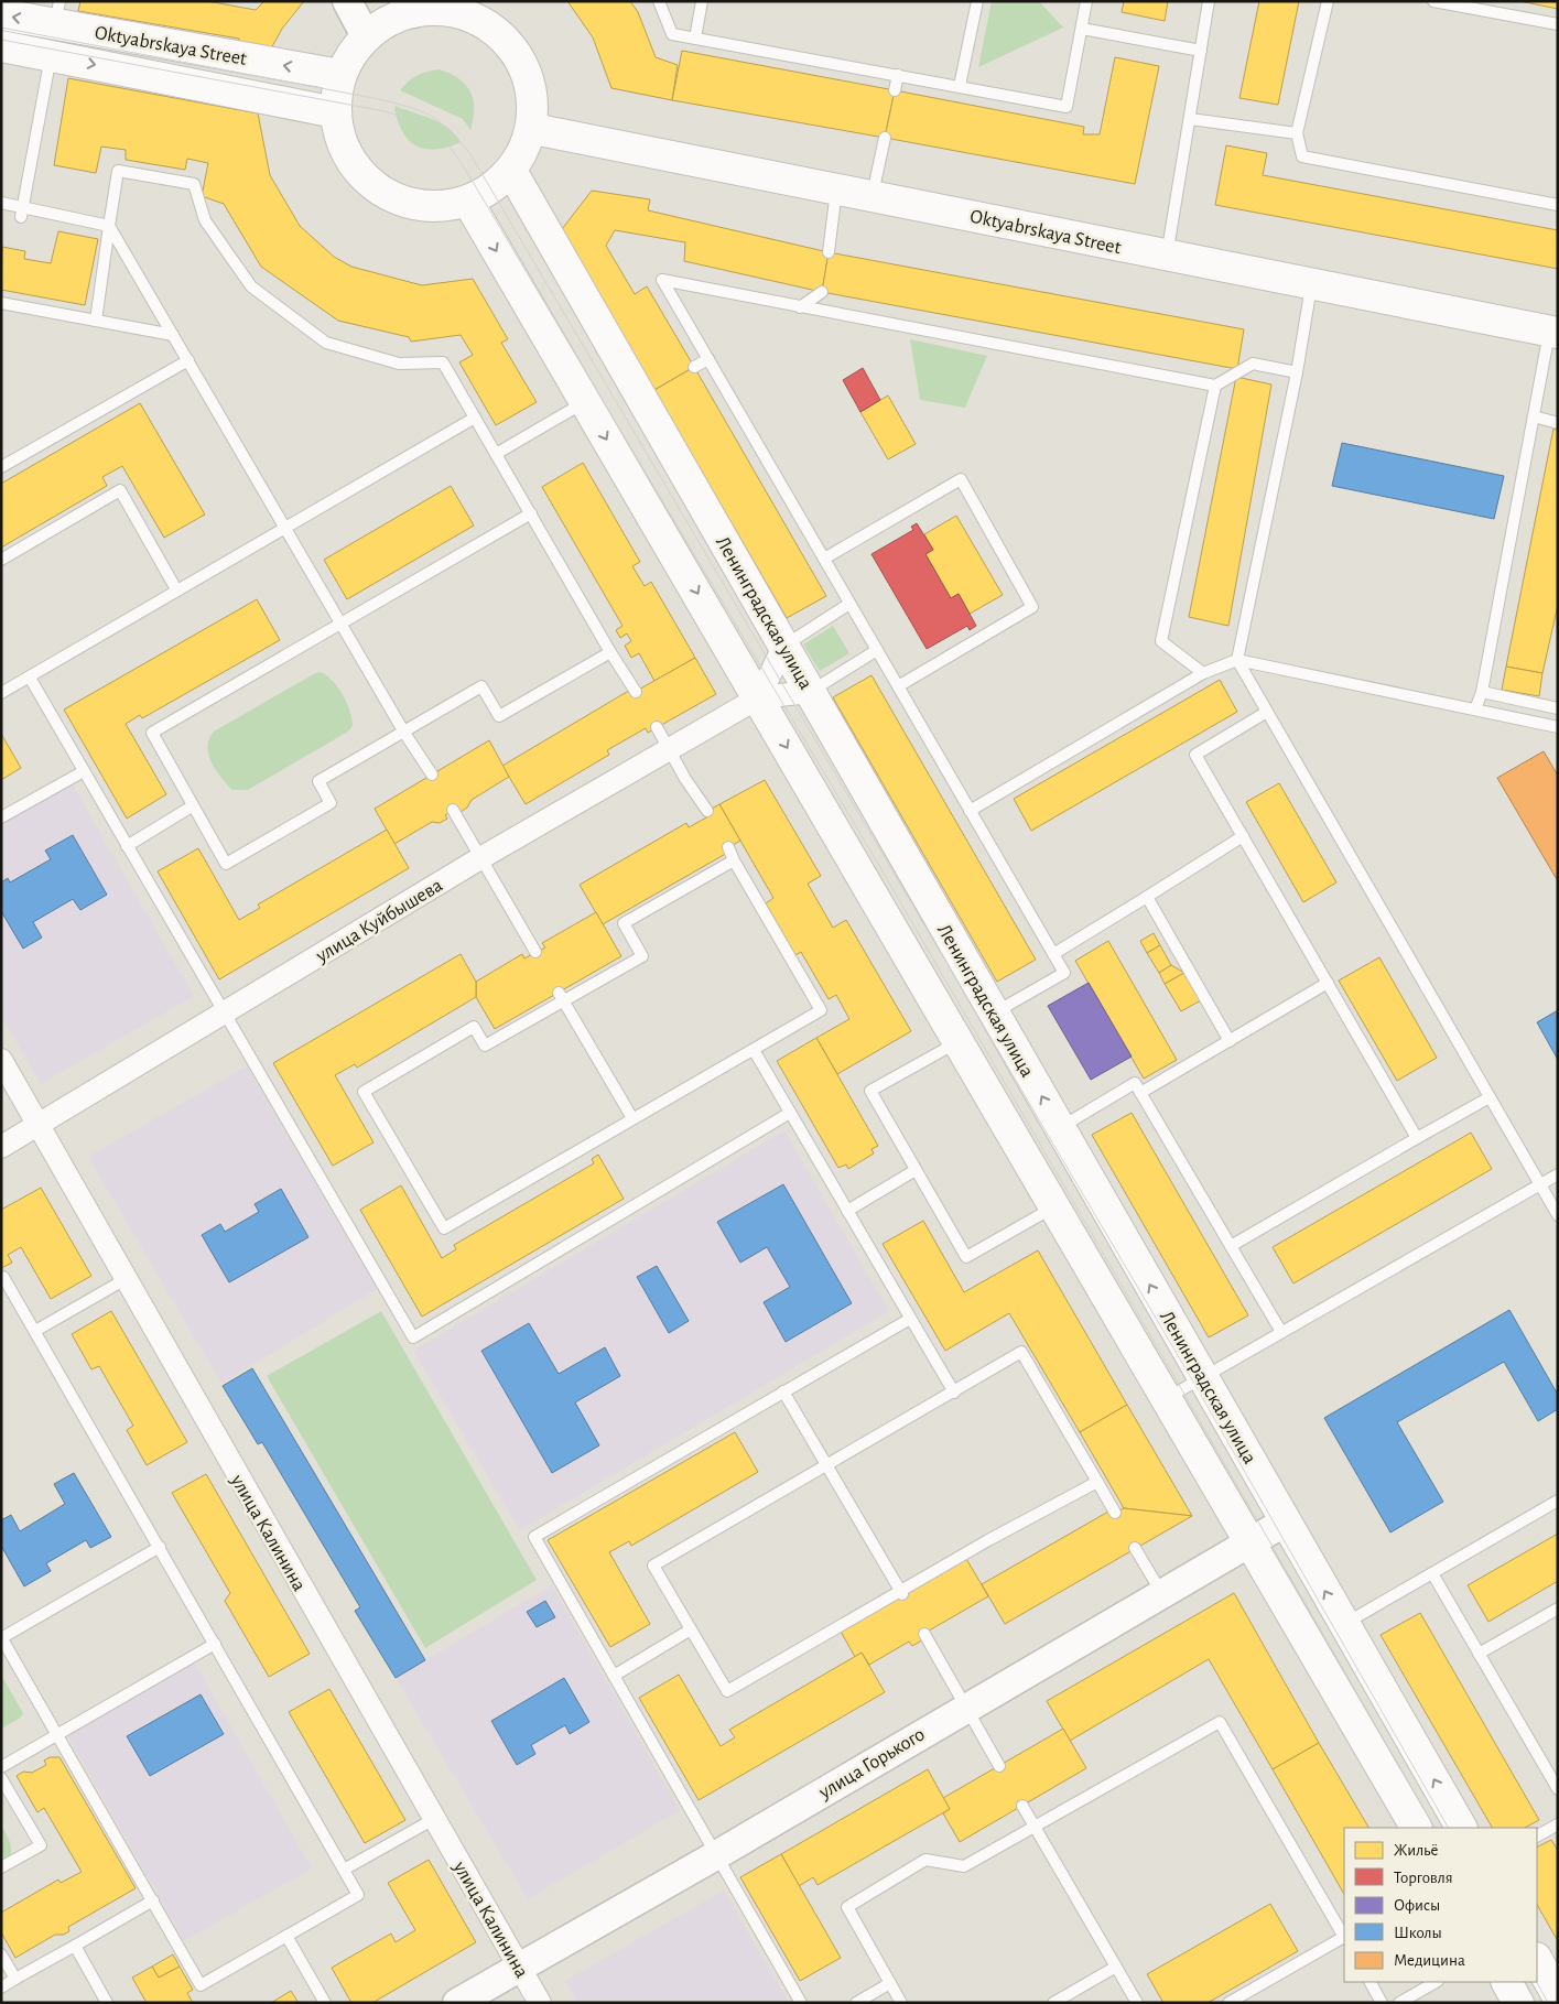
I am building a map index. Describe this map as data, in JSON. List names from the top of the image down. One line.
{"streets":{"main road":["Oktyabrskaya Street","Ленинградская улица"],"street":["улица Куйбышева","улица Калинина","улица Горького"]},"crossings":[["Ленинградская улица","улица Куйбышева"],["Ленинградская улица","улица Горького"],["улица Куйбышева","улица Калинина"],["улица Калинина","улица Горького"]],"legend":["Жильё","Торговля","Офисы","Школы","Медицина"]}
